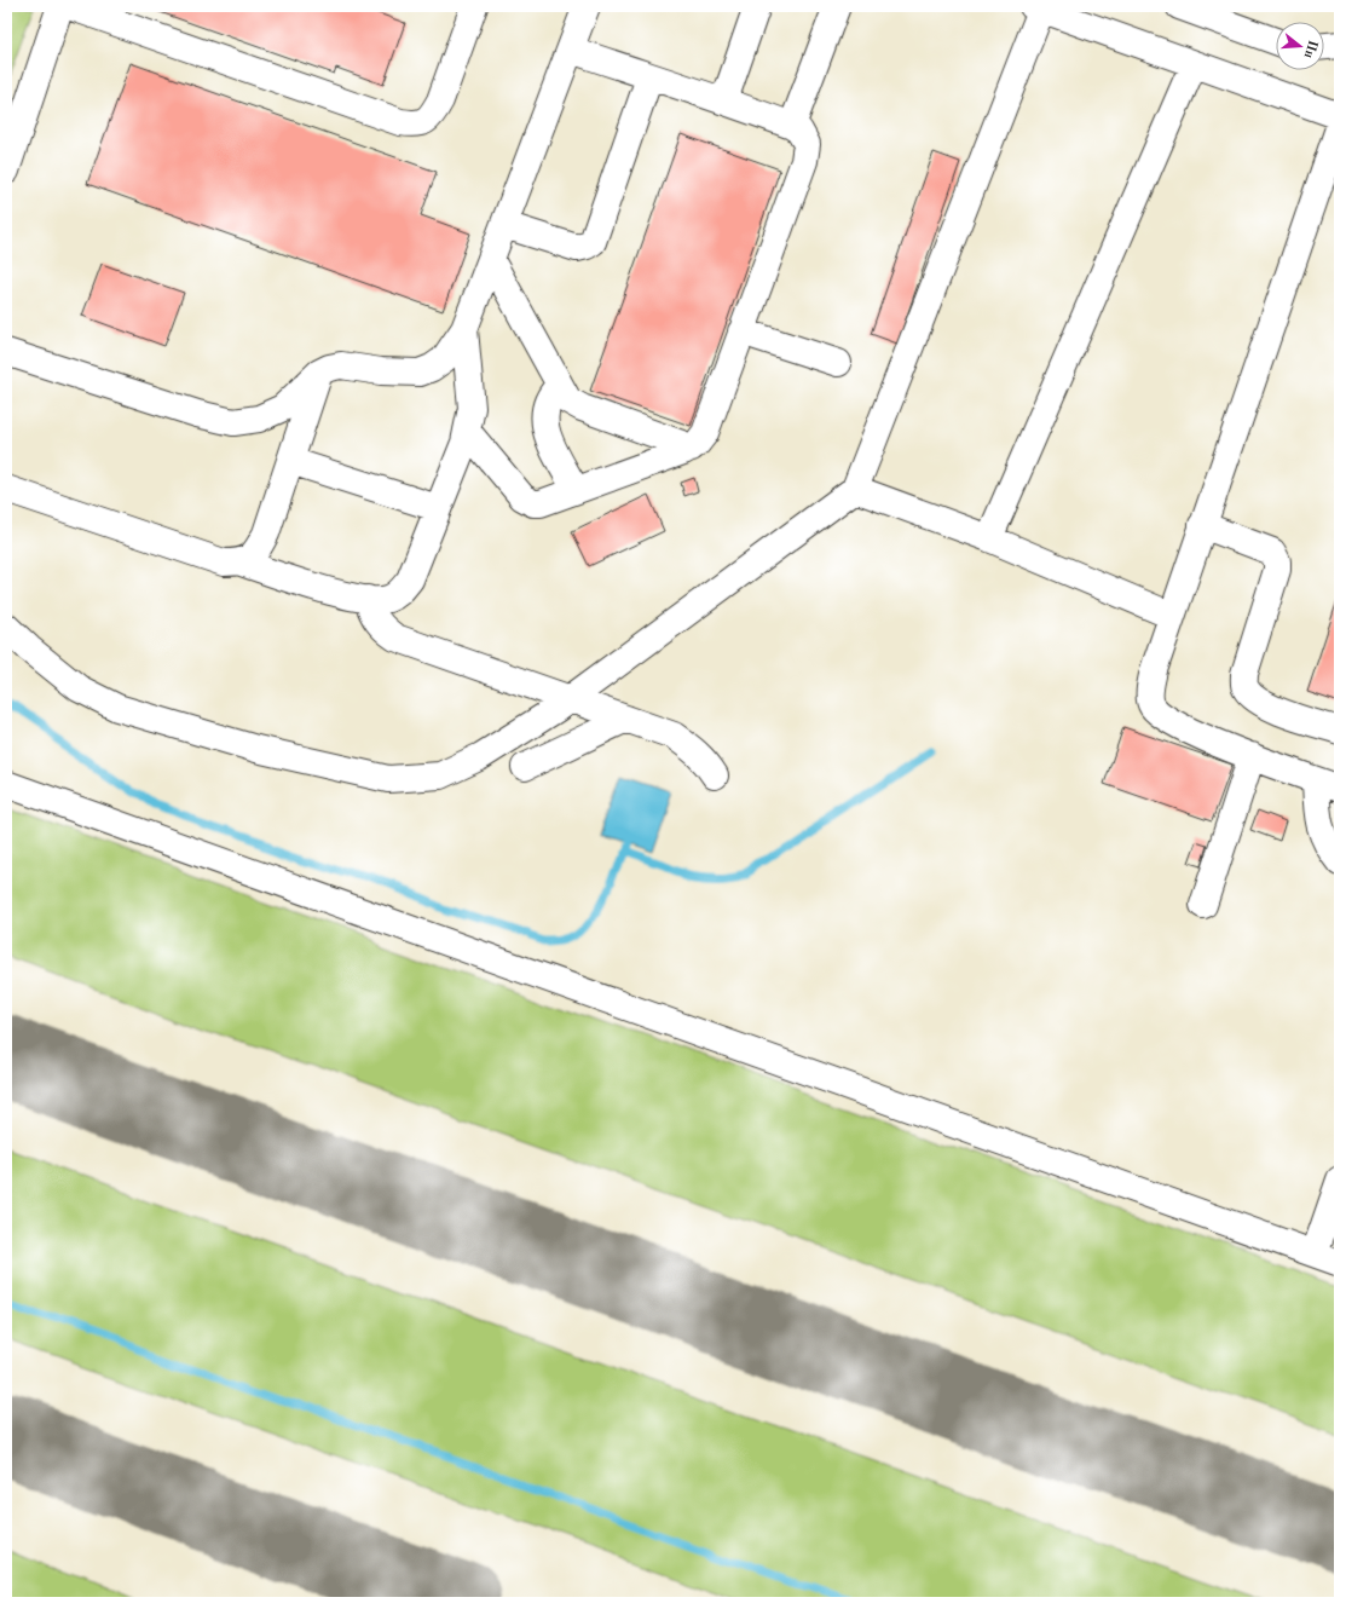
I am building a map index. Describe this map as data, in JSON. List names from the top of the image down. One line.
{"north":"right"}
